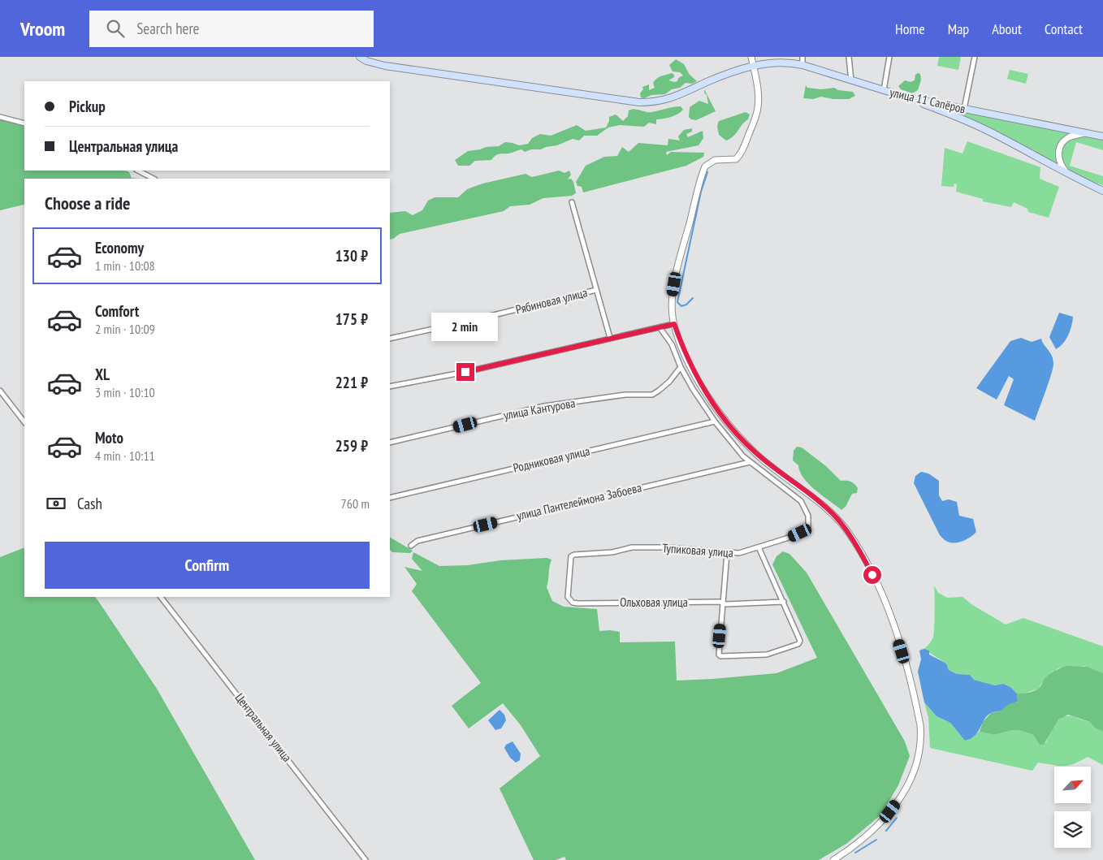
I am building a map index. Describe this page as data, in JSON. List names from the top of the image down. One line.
{"streets":{"main road":["улица 11 Сапёров"],"street":["Рябиновая улица","улица Кантурова","Родниковая улица","улица Пантелеймона Забоева","Тупиковая улица","Ольховая улица","Центральная улица"]},"crossings":[["улица Пантелеймона Забоева","Тупиковая улица"],["Тупиковая улица","Ольховая улица"]],"north":"top right","page":{"header":"Vroom","search":"Search here","nav":["Home","Map","About","Contact"],"banner":["Pickup","Центральная улица"],"heading":"Choose a ride","list":[{"name":"Economy","note":"1 min · 10:08","value":"130 ₽"},{"name":"Comfort","note":"2 min · 10:09","value":"175 ₽"},{"name":"XL","note":"3 min · 10:10","value":"221 ₽"},{"name":"Moto","note":"4 min · 10:11","value":"259 ₽"}],"bubble":"2 min","pay":["Cash","760 m"],"buttons":"Confirm"}}
